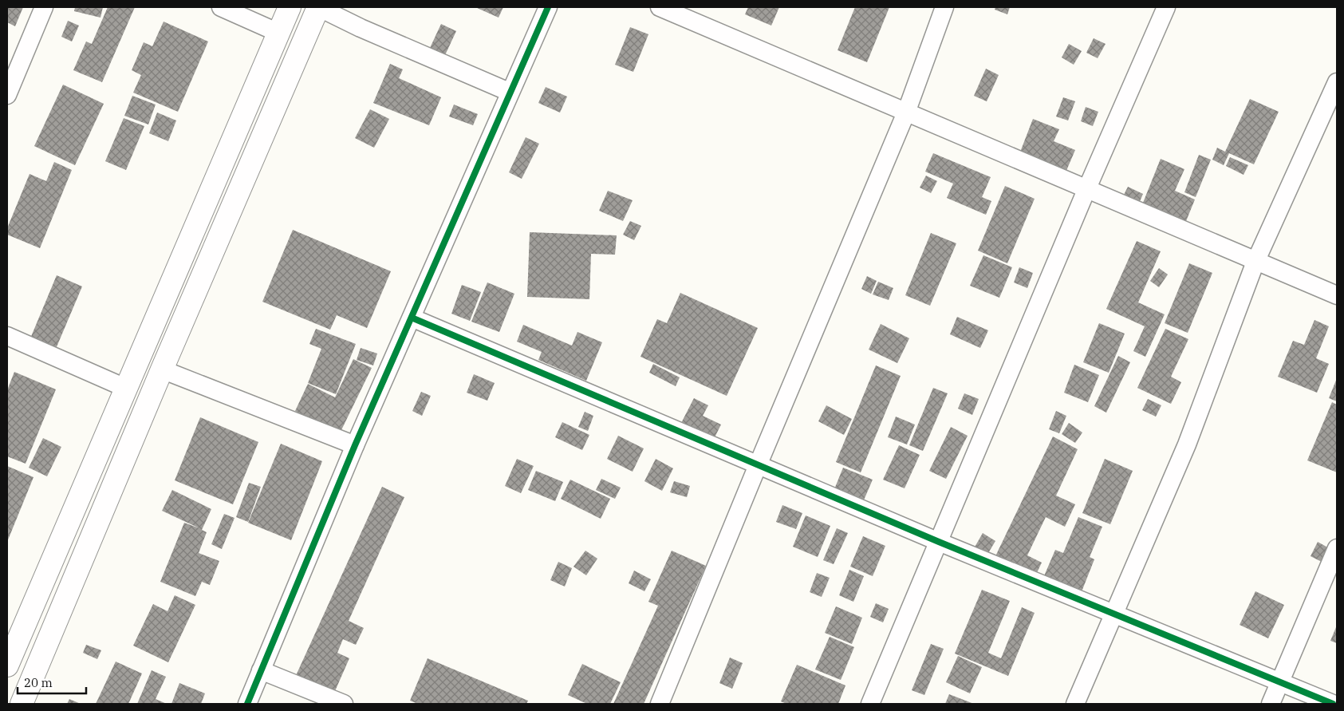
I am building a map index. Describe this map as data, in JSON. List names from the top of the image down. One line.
{"scale_bar":"20 m"}
